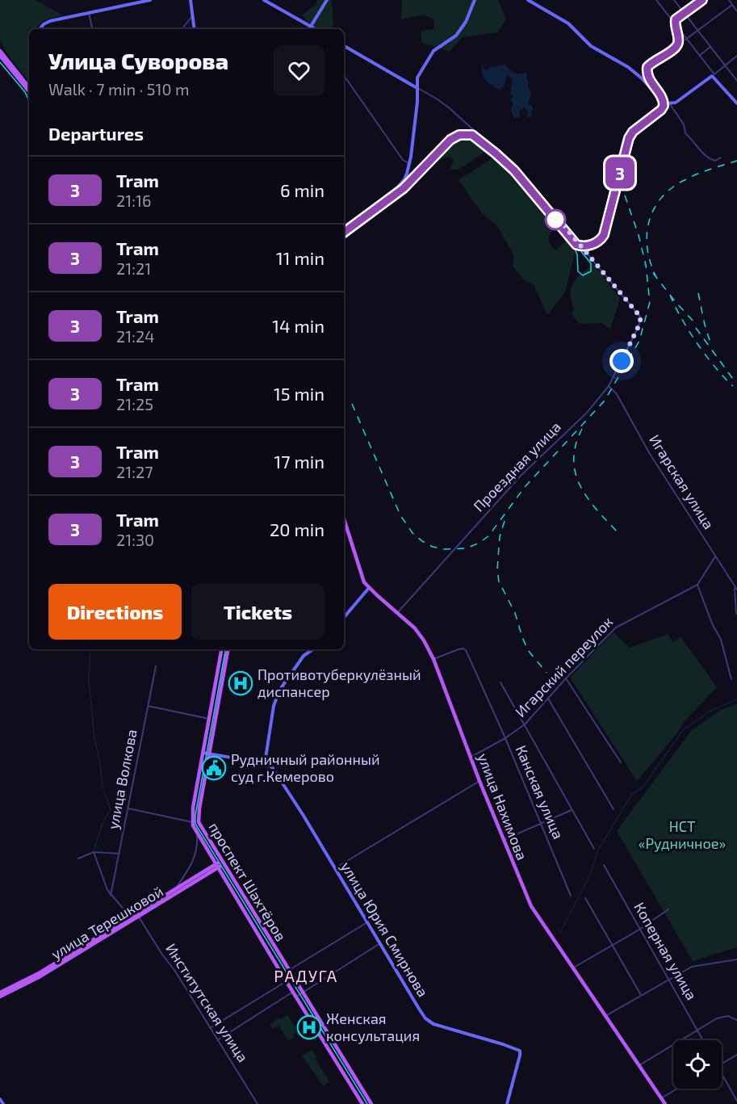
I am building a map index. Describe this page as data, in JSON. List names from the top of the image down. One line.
{"streets":{"main road":["улица Нахимова","проспект Шахтёров","улица Терешковой","улица Юрия Смирнова"],"street":["Проездная улица","Игарская улица","Игарский переулок","улица Волкова","Канская улица","Коперная улица","Институтская улица"]},"crossings":[["Проездная улица","Игарская улица"],["Проездная улица","улица Нахимова"],["Игарская улица","Игарский переулок"],["Игарский переулок","Канская улица"],["Игарский переулок","улица Нахимова"],["Канская улица","улица Нахимова"],["проспект Шахтёров","улица Терешковой"],["улица Терешковой","Институтская улица"]],"districts":["РАДУГА"],"parks":["НСТ «Рудничное»"],"places":{"hospital":["Противотуберкулёзный диспансер","Женская консультация"],"public building":["Рудничный районный суд г.Кемерово"]},"lines":["tram line 3"],"page":{"on_map":"3","heading":[["Улица Суворова","Walk · 7 min · 510 m"],"Departures"],"list":[{"mark":"3","name":"Tram","note":"21:16","value":"6 min"},{"mark":"3","name":"Tram","note":"21:21","value":"11 min"},{"mark":"3","name":"Tram","note":"21:24","value":"14 min"},{"mark":"3","name":"Tram","note":"21:25","value":"15 min"},{"mark":"3","name":"Tram","note":"21:27","value":"17 min"},{"mark":"3","name":"Tram","note":"21:30","value":"20 min"}],"buttons":["Directions","Tickets"]}}
